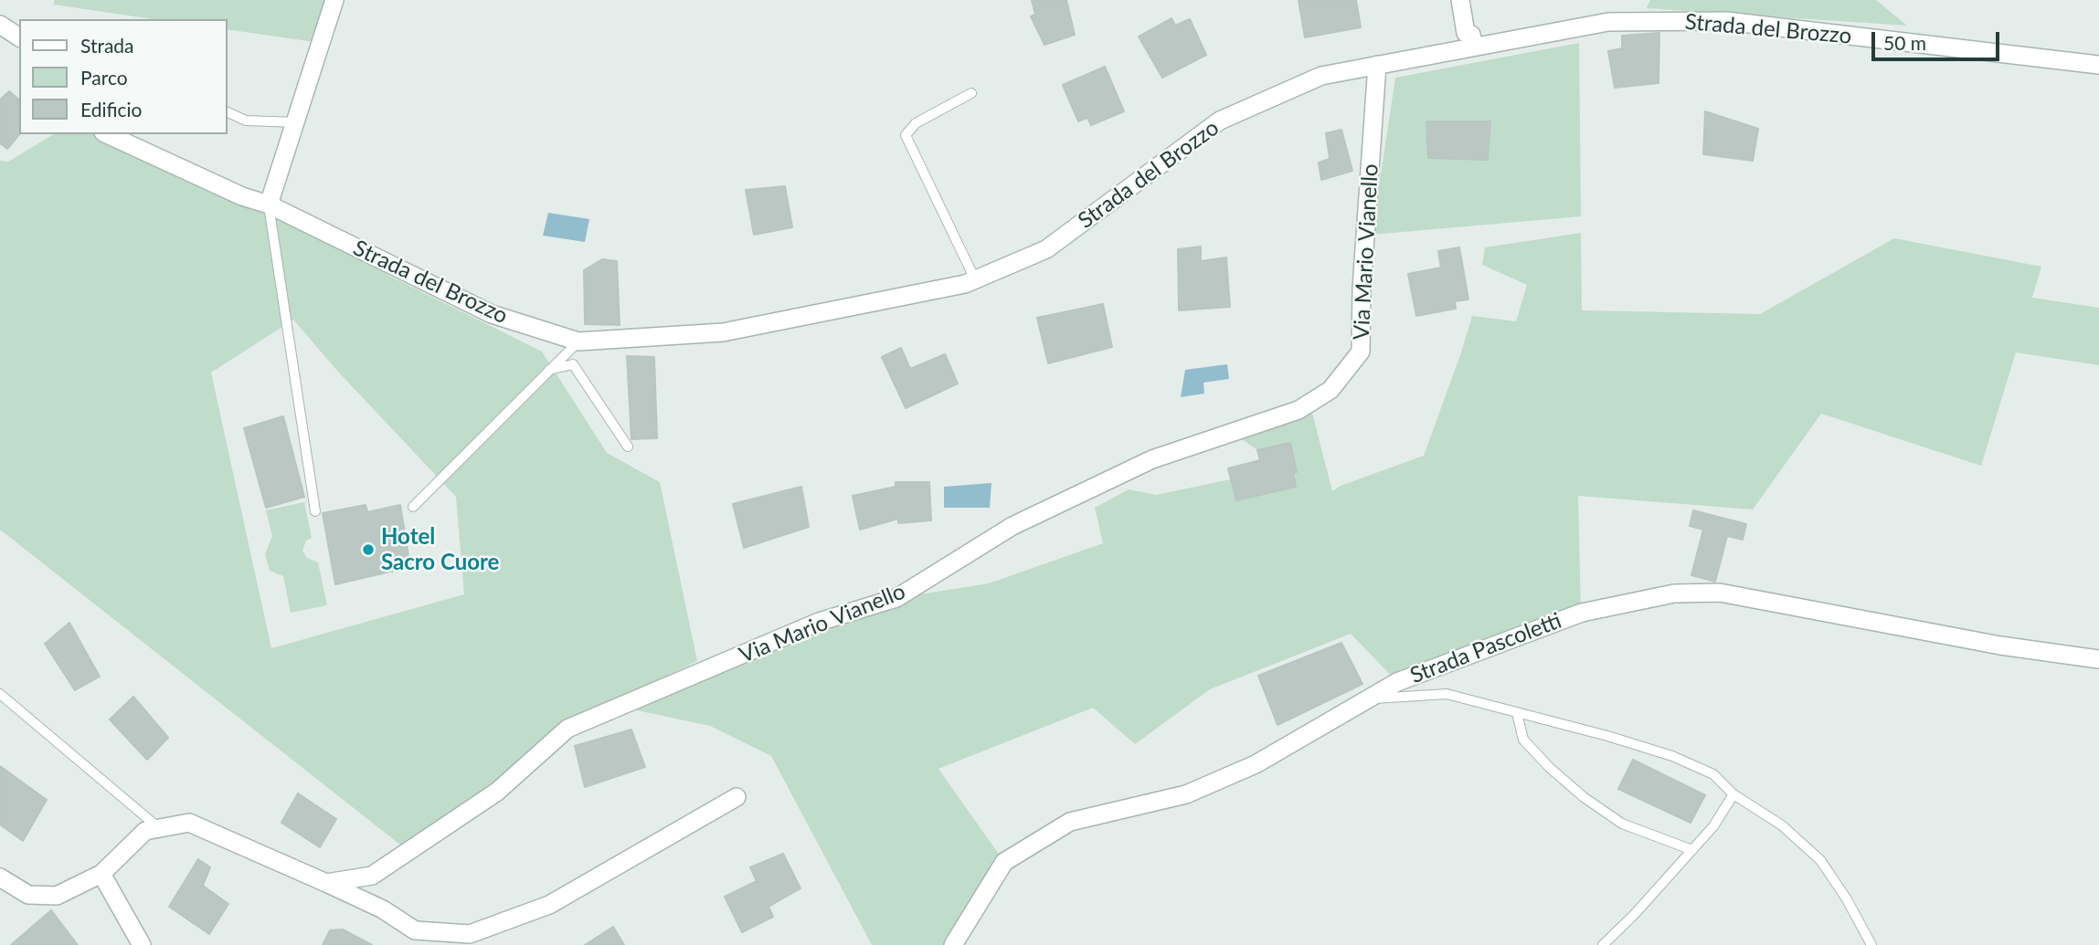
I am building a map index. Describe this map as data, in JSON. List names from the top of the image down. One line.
{"streets":{"street":["Strada del Brozzo","Via Mario Vianello","Strada Pascoletti"]},"crossings":[["Strada del Brozzo","Via Mario Vianello"]],"places":["Hotel Sacro Cuore"],"legend":["Strada","Parco","Edificio"],"scale_bar":"50 m"}
